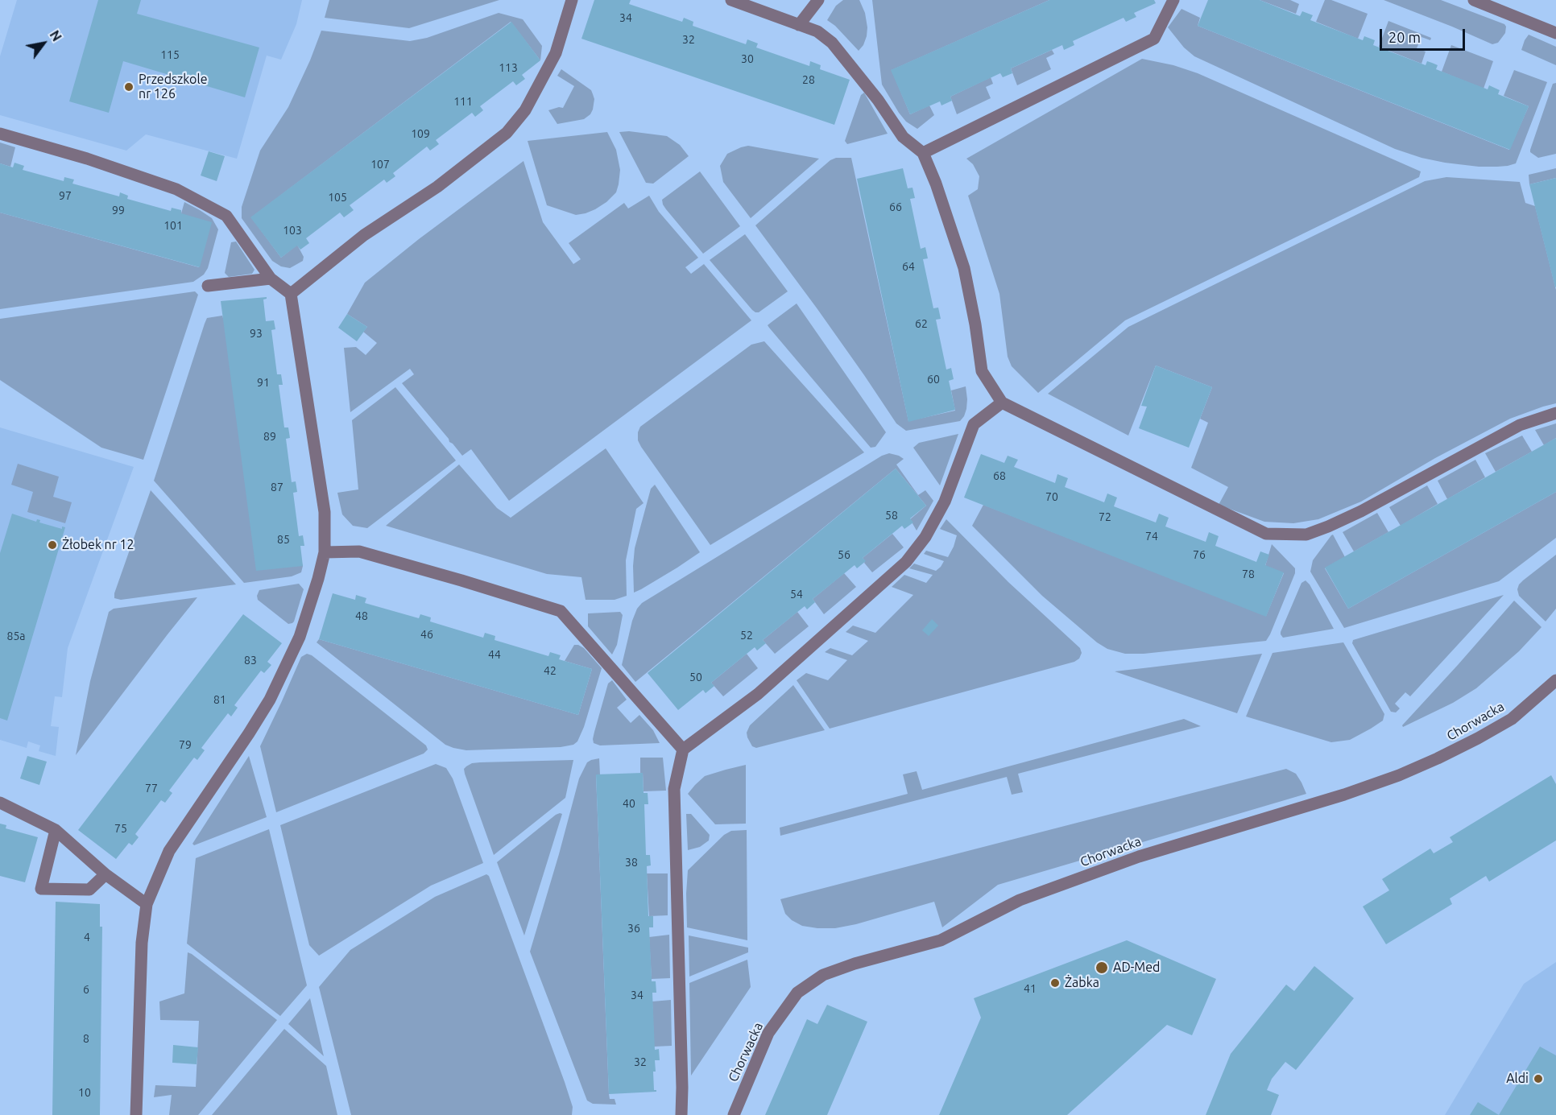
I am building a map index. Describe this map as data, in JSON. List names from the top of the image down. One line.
{"streets":{"street":["Chorwacka"]},"places":["Przedszkole nr 126","Żłobek nr 12","AD-Med","Żabka","Aldi"],"house_numbers":["34","32","115","30","113","28","111","109","107","97","105","66","99","101","103","64","62","93","60","91","89","68","87","70","58","72","74","85","56","76","78","54","48","46","52","85a","44","83","42","50","81","79","77","40","75","38","36","4","41","6","34","8","32","10"],"scale_bar":"20 m","north":"top right"}
